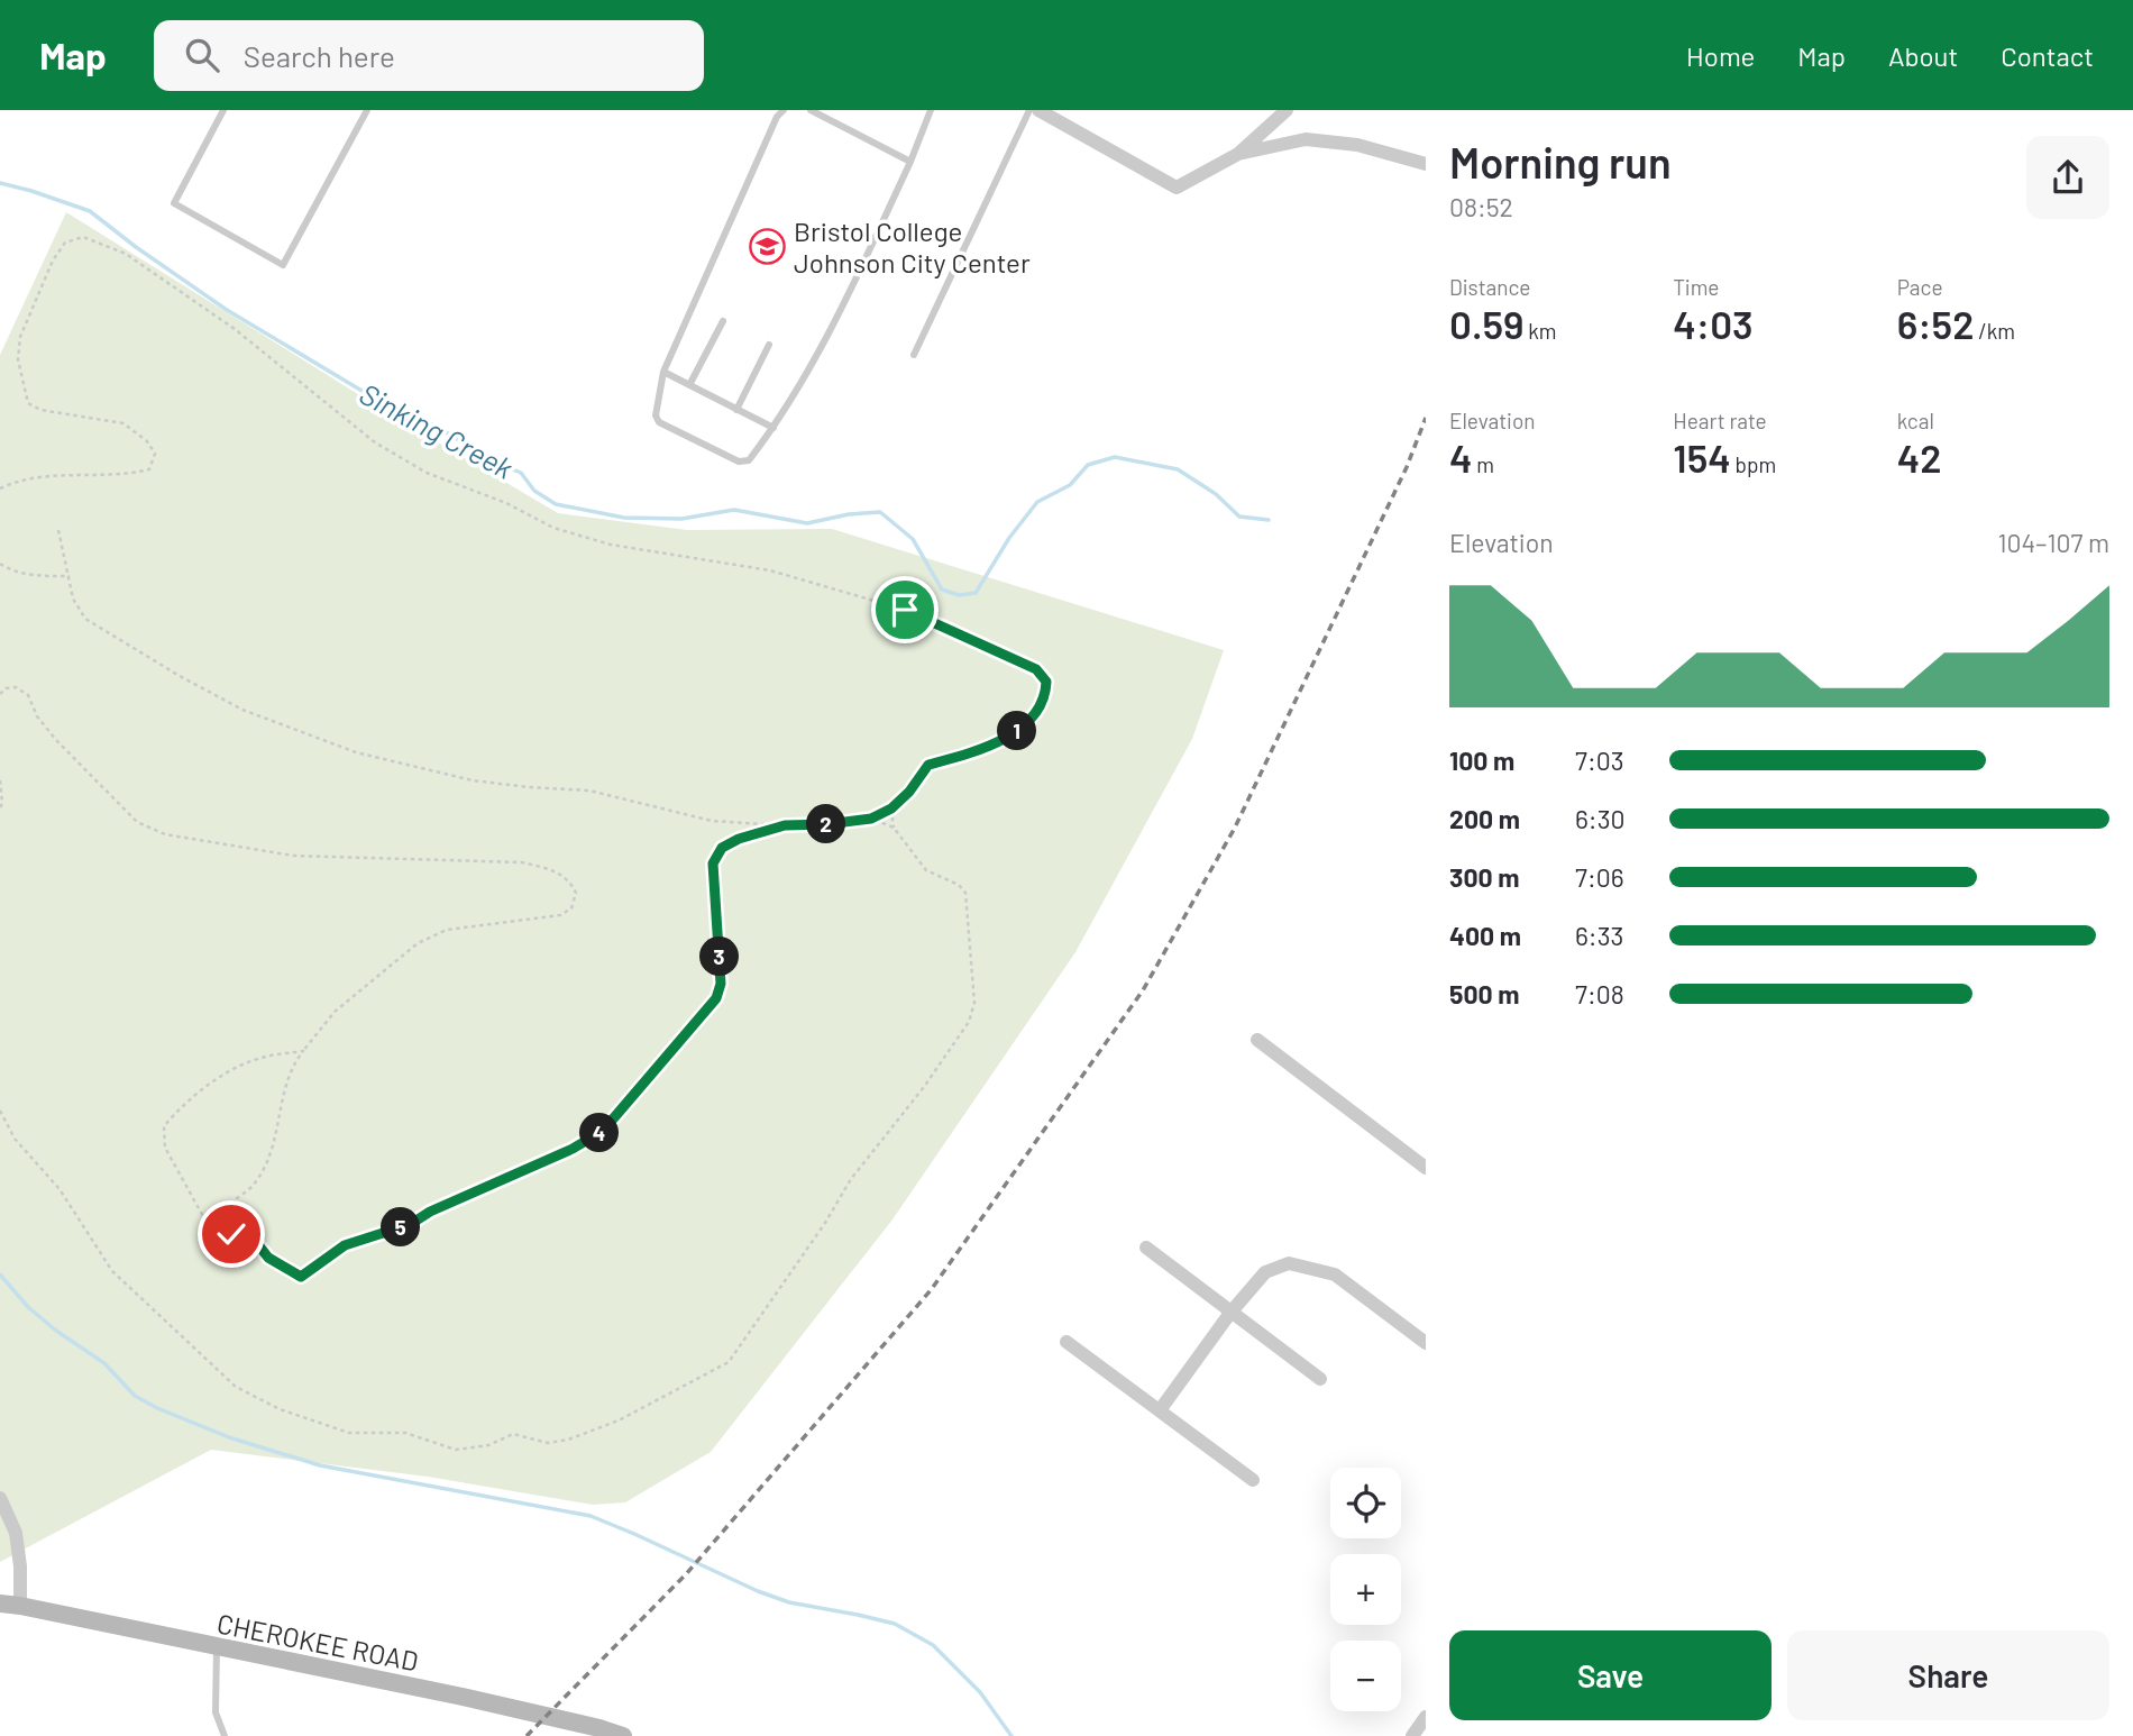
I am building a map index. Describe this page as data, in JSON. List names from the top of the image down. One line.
{"streets":{"main road":["CHEROKEE ROAD"]},"water":["Sinking Creek"],"places":{"school or university":["Bristol College Johnson City Center"]},"page":{"header":"Map","search":"Search here","nav":["Home","Map","About","Contact"],"heading":["Morning run","08:52"],"stats":[["Distance","0.59 km"],["Time","4:03"],["Pace","6:52 /km"],["Elevation","4 m"],["Heart rate","154 bpm"],["kcal","42"]],"chart":["Elevation","104–107 m"],"pins":["1","2","3","4","5"],"list":[{"name":"100 m","note":"7:03"},{"name":"200 m","note":"6:30"},{"name":"300 m","note":"7:06"},{"name":"400 m","note":"6:33"},{"name":"500 m","note":"7:08"}],"map_buttons":["+","−"],"buttons":["Save","Share"]}}
